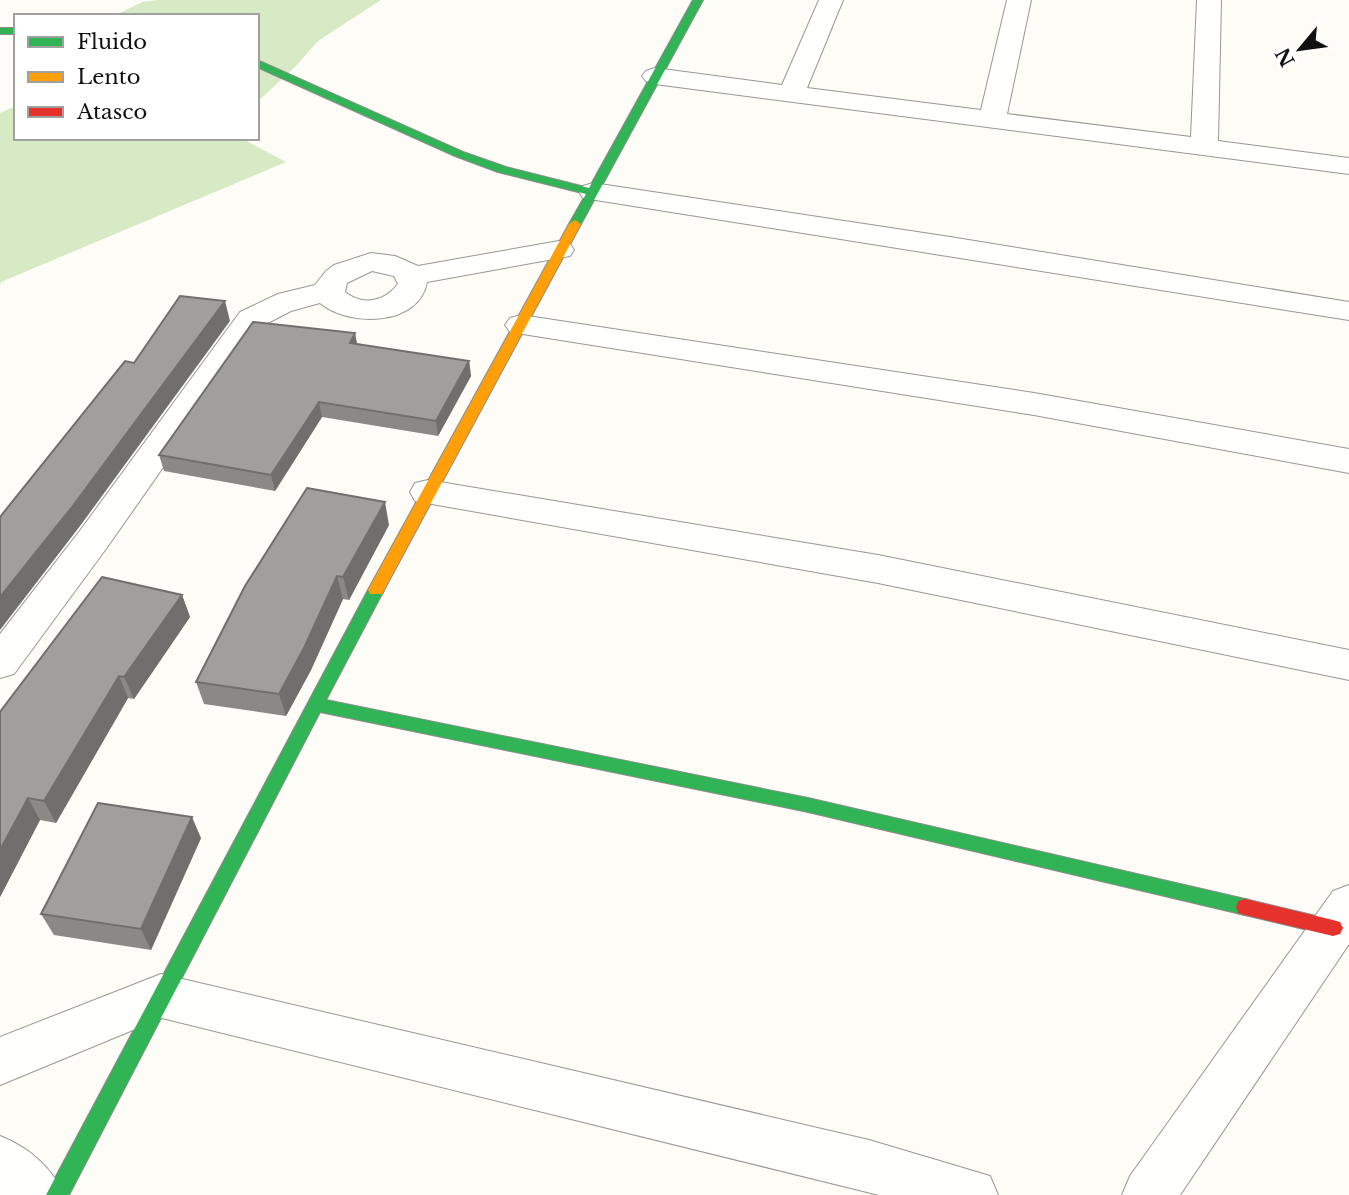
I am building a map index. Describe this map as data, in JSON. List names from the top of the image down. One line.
{"legend":["Fluido","Lento","Atasco"],"north":"bottom left"}
